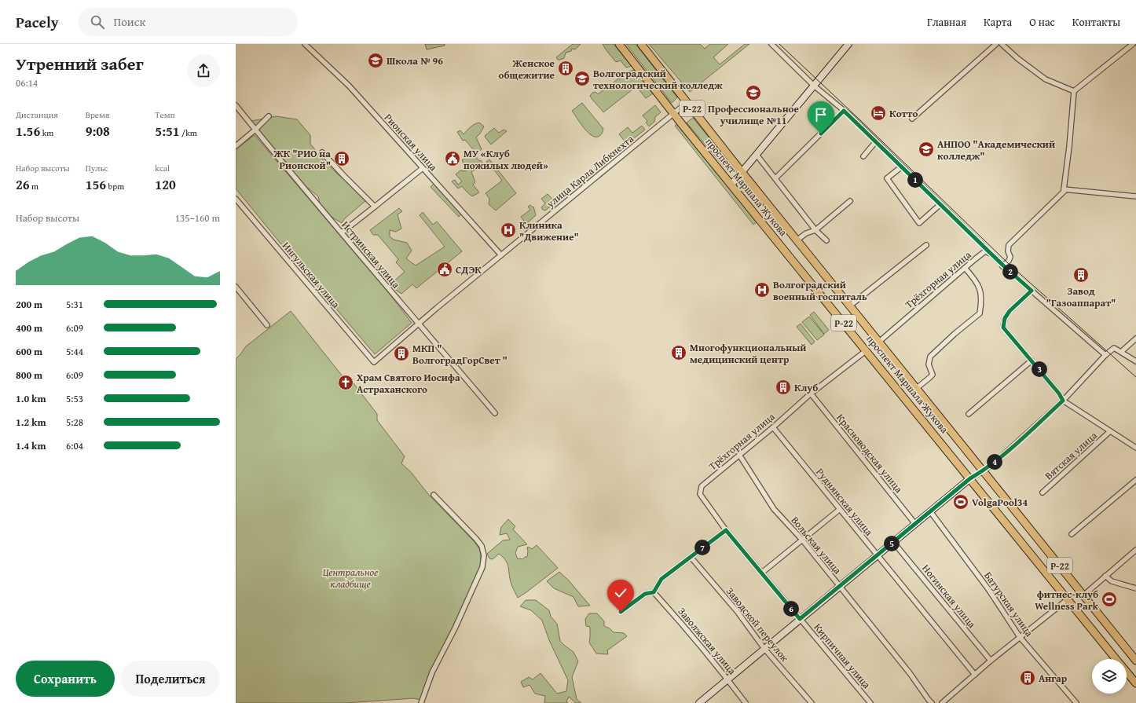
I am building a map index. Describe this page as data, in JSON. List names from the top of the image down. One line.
{"streets":{"highway":["Р-22","проспект Маршала Жукова"],"street":["Рионская улица","улица Карла Либкнехта","Истринская улица","Ингульская улица","Трёхгорная улица","Красноводская улица","Вятская улица","Руднянская улица","Вольская улица","Ногинская улица","Батурская улица","Заводской переулок","Заволжская улица","Кирпичная улица"]},"crossings":[["Рионская улица","улица Карла Либкнехта"],["улица Карла Либкнехта","проспект Маршала Жукова"],["улица Карла Либкнехта","Истринская улица"],["улица Карла Либкнехта","Ингульская улица"],["проспект Маршала Жукова","Трёхгорная улица"],["Трёхгорная улица","Красноводская улица"],["Трёхгорная улица","Руднянская улица"],["Трёхгорная улица","Вольская улица"],["Трёхгорная улица","Кирпичная улица"]],"parks":["Центральное кладбище"],"places":{"school or university":["Школа № 96","Волгоградский технологический колледж","Профессиональное училище №11","АНПОО \"Академический колледж\""],"building":["Женское общежитие","ЖК \"РИО на Рионской\"","Завод \"Газоаппарат\"","Многофункциональный медицинский центр","МКП \" ВолгоградГорСвет \"","Клуб","Ангар"],"hotel":["Котто"],"public building":["МУ «Клуб пожилых людей»","СДЭК"],"hospital":["Клиника \"Движение\"","Волгоградский военный госпиталь"],"church":["Храм Святого Иосифа Астраханского"],"sports":["VolgaPool34","фитнес-клуб Wellness Park"]},"page":{"header":"Pacely","search":"Поиск","nav":["Главная","Карта","О нас","Контакты"],"heading":["Утренний забег","06:14"],"stats":[["Дистанция","1.56 km"],["Время","9:08"],["Темп","5:51 /km"],["Набор высоты","26 m"],["Пульс","156 bpm"],["kcal","120"]],"pins":["1","2","3","4","5","7","6"],"chart":["Набор высоты","135–160 m"],"list":[{"name":"200 m","note":"5:31"},{"name":"400 m","note":"6:09"},{"name":"600 m","note":"5:44"},{"name":"800 m","note":"6:09"},{"name":"1.0 km","note":"5:53"},{"name":"1.2 km","note":"5:28"},{"name":"1.4 km","note":"6:04"}],"buttons":["Сохранить","Поделиться"]}}
